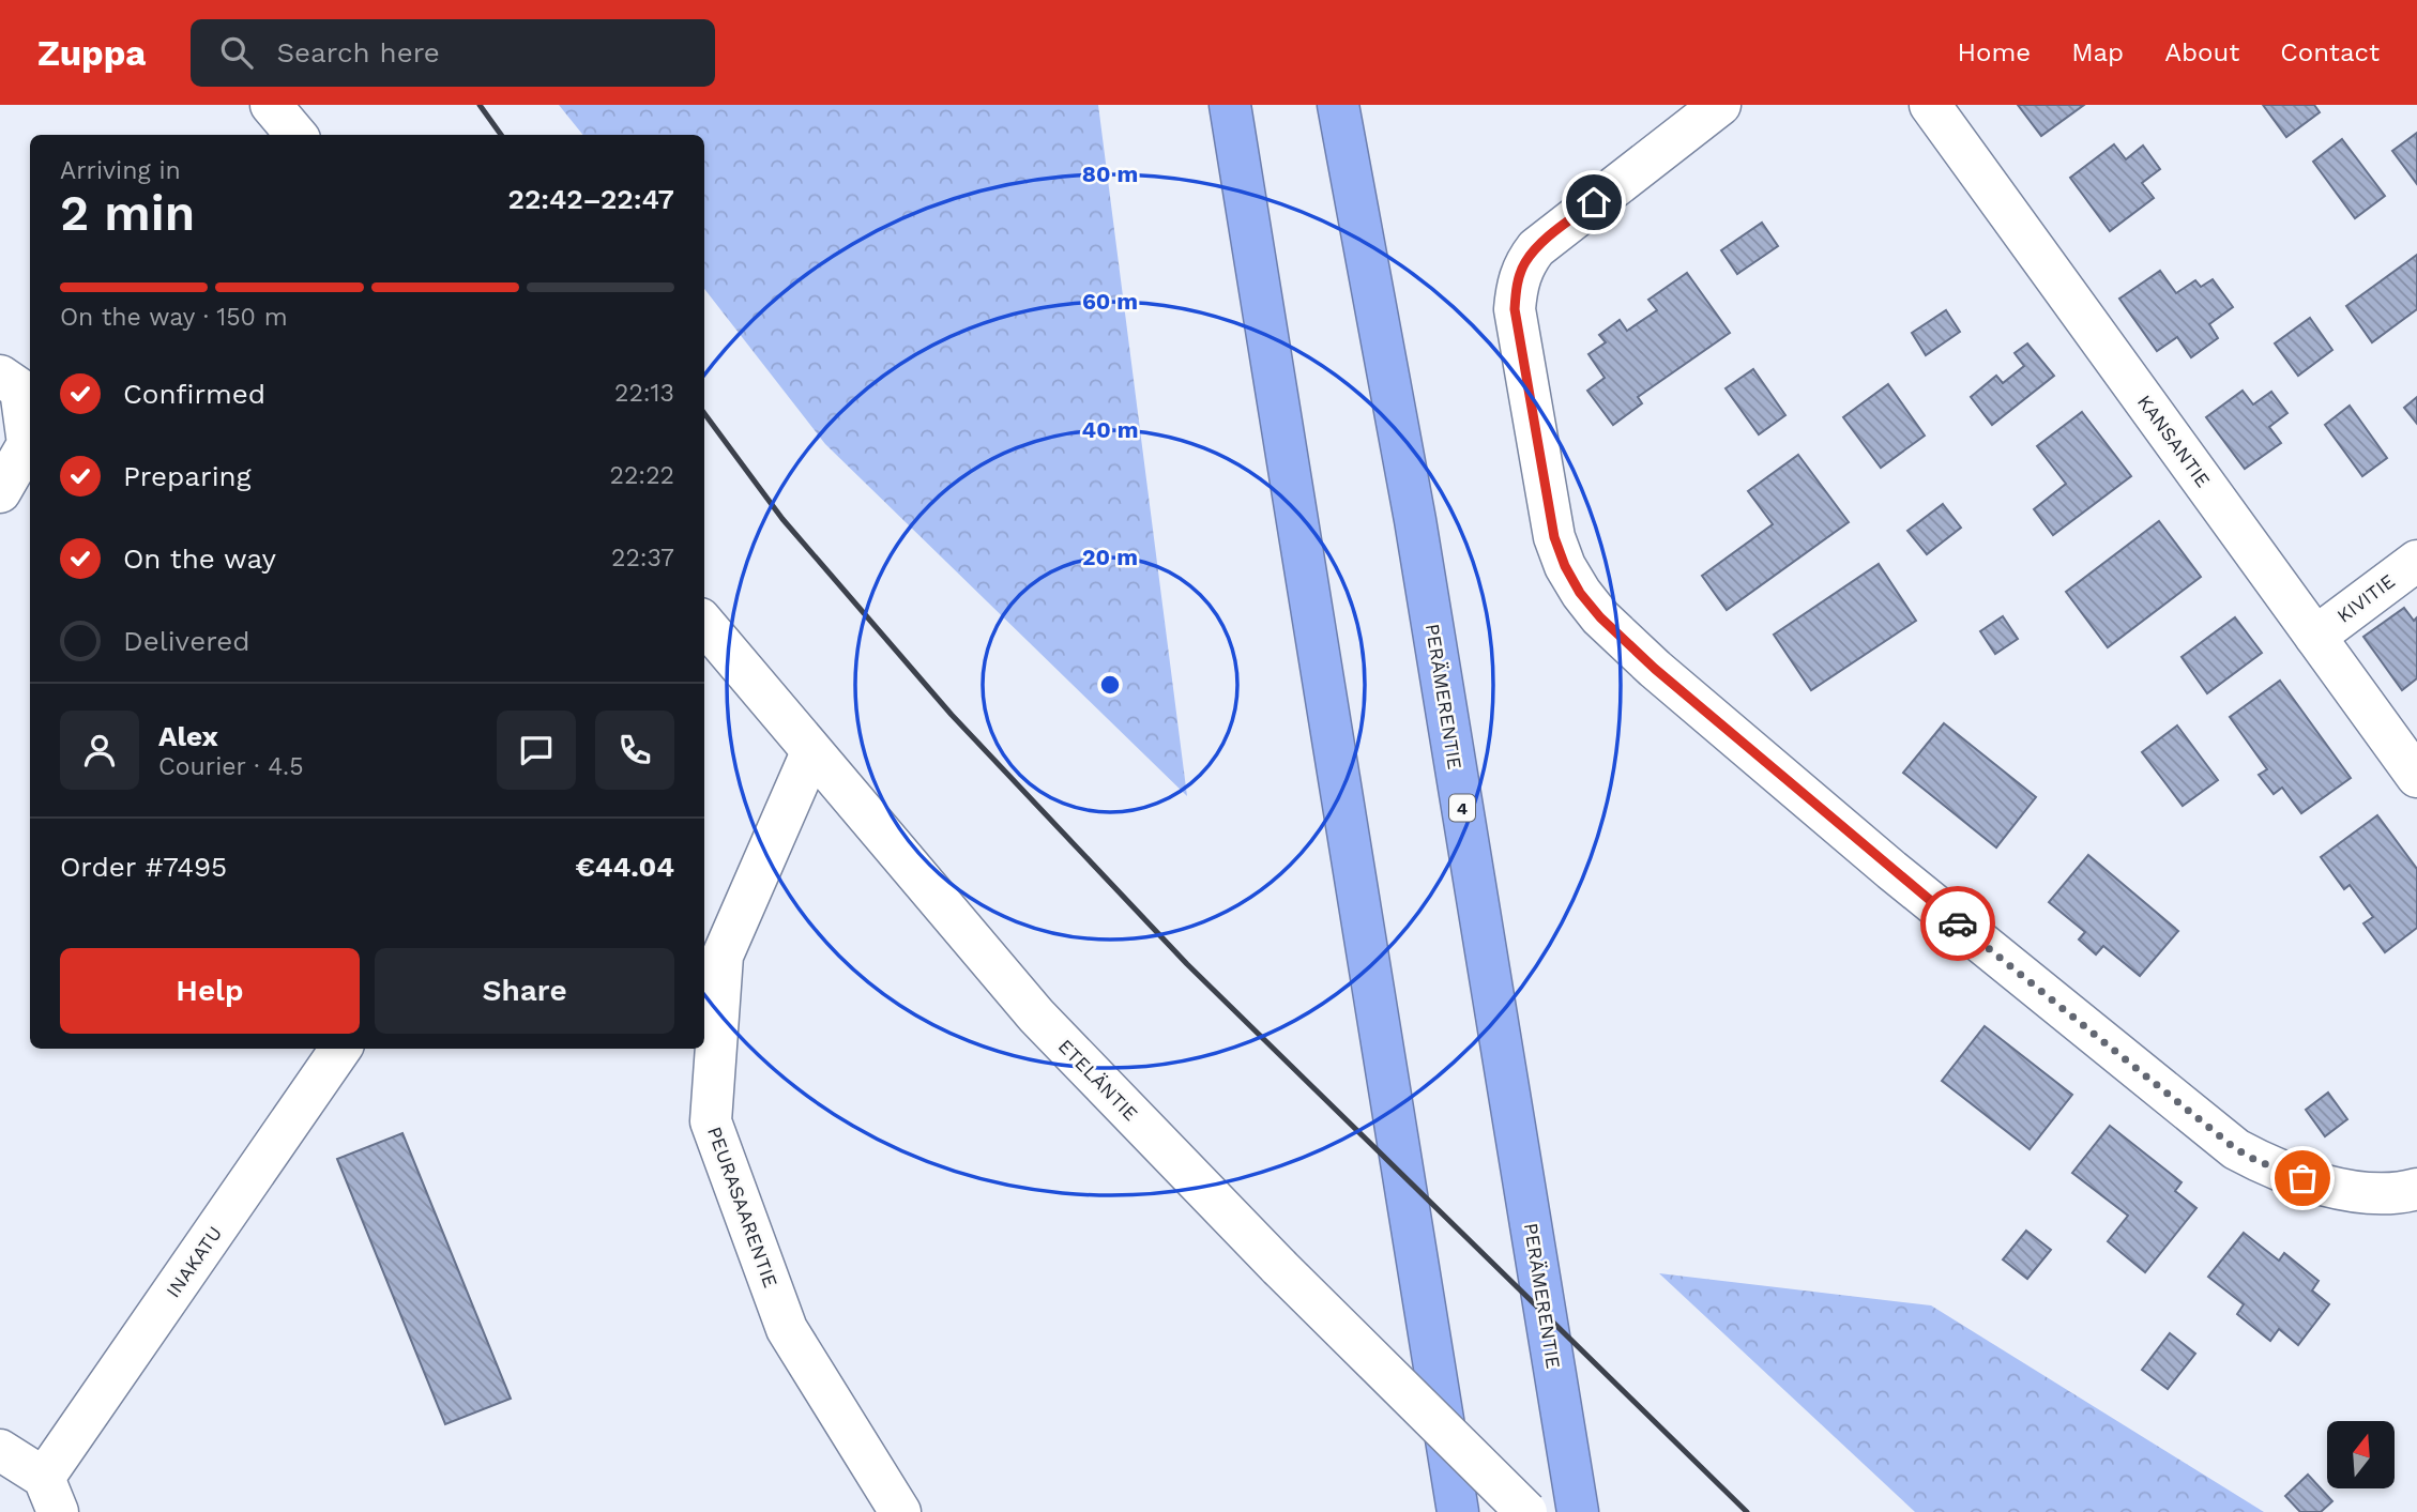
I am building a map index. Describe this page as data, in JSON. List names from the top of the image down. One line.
{"streets":{"highway":["PERÄMERENTIE","4"],"street":["KANSANTIE","KIVITIE","ETELÄNTIE","PEURASAARENTIE","INAKATU"]},"crossings":[["KANSANTIE","KIVITIE"],["ETELÄNTIE","PEURASAARENTIE"]],"north":"top","page":{"header":"Zuppa","search":"Search here","nav":["Home","Map","About","Contact"],"heading":["2 min","Arriving in","22:42–22:47"],"panel":["Alex","Courier · 4.5","Order #7495","€44.04"],"bar":"On the way · 150 m","list":[["Confirmed","22:13"],["Preparing","22:22"],["On the way","22:37"],"Delivered"],"buttons":["Help","Share"]},"rings":["80 m","60 m","40 m","20 m"]}
